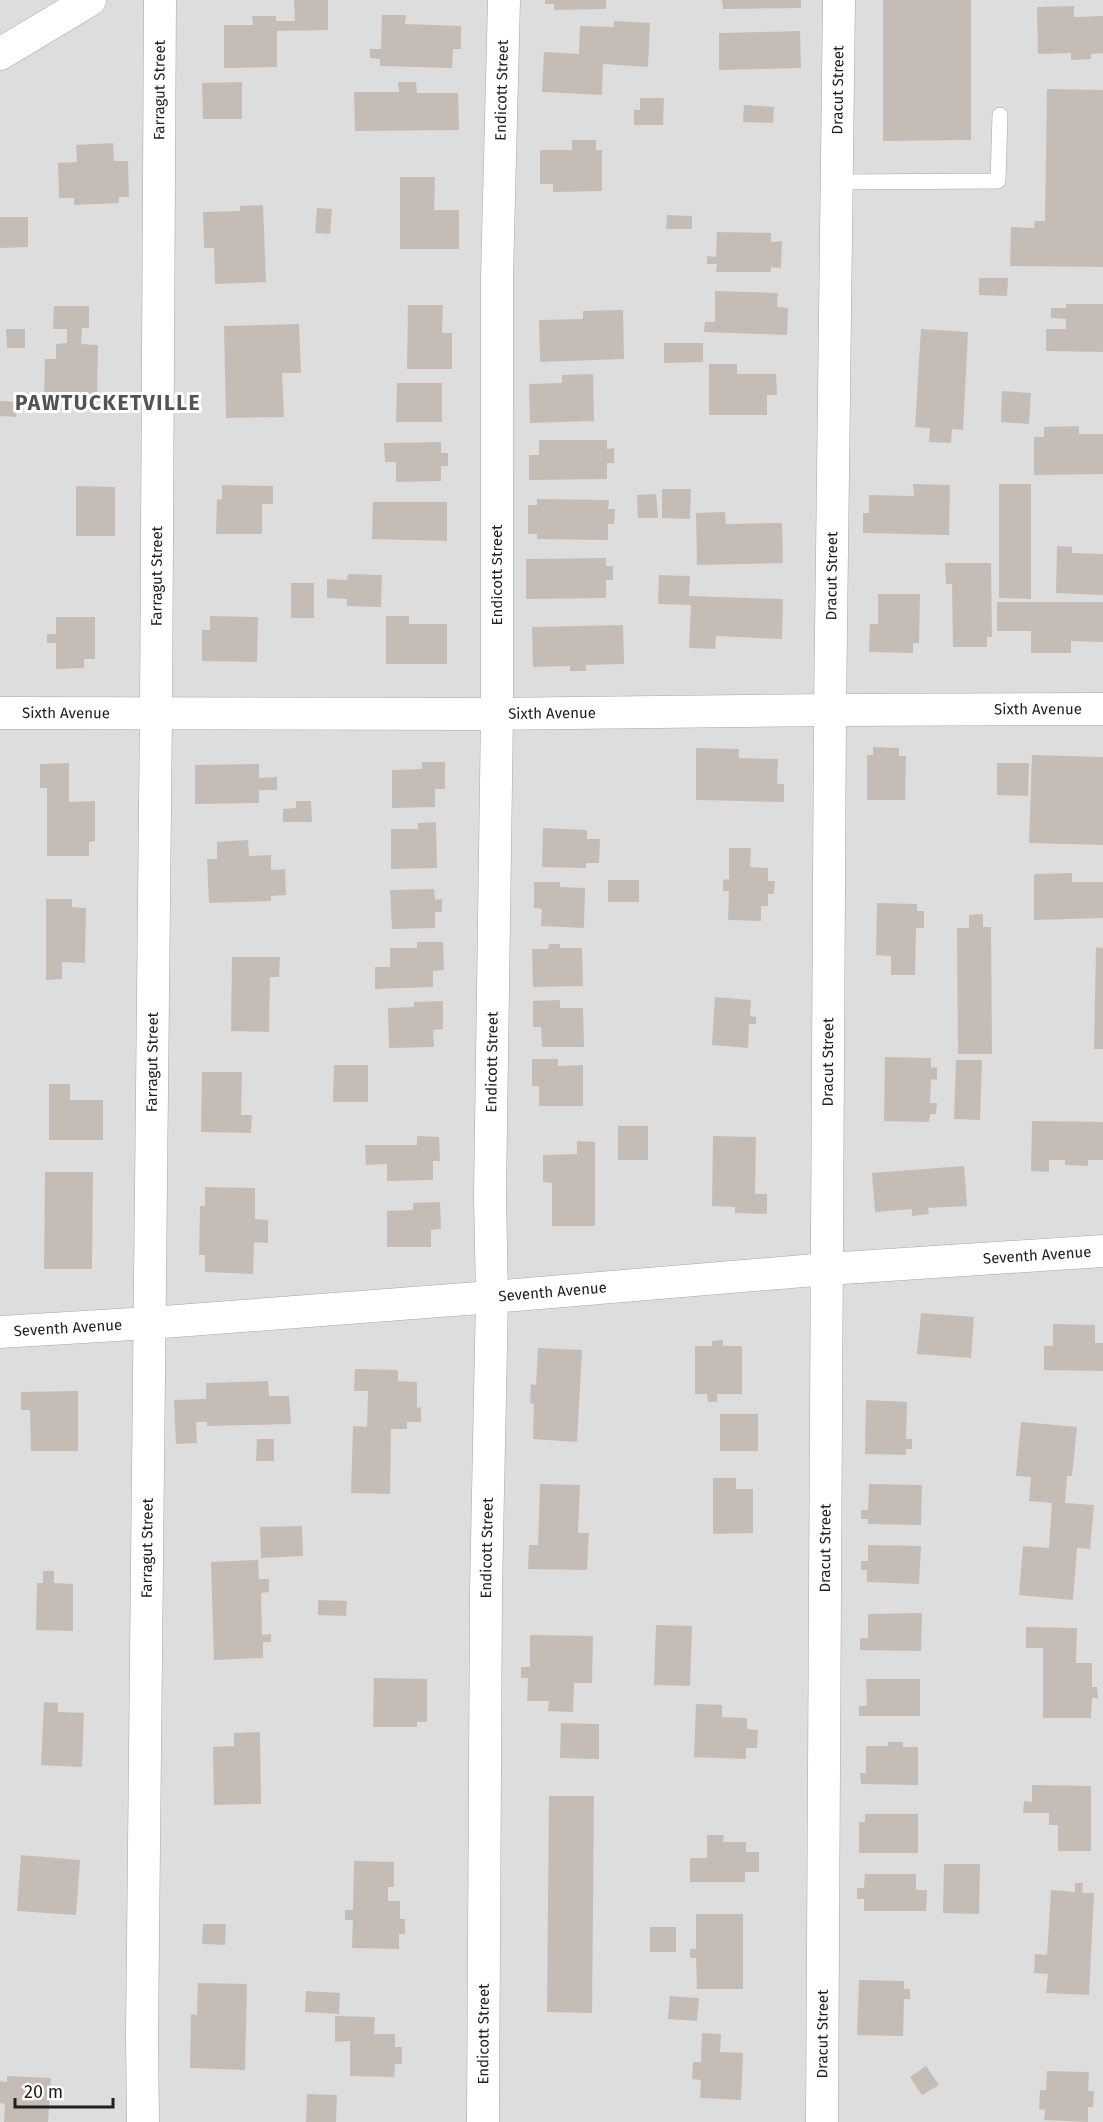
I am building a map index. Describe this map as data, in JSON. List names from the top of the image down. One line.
{"streets":{"street":["Farragut Street","Endicott Street","Dracut Street","Sixth Avenue","Seventh Avenue"]},"crossings":[["Farragut Street","Sixth Avenue"],["Farragut Street","Seventh Avenue"],["Endicott Street","Sixth Avenue"],["Endicott Street","Seventh Avenue"],["Dracut Street","Sixth Avenue"],["Dracut Street","Seventh Avenue"]],"districts":["PAWTUCKETVILLE"],"scale_bar":"20 m"}
